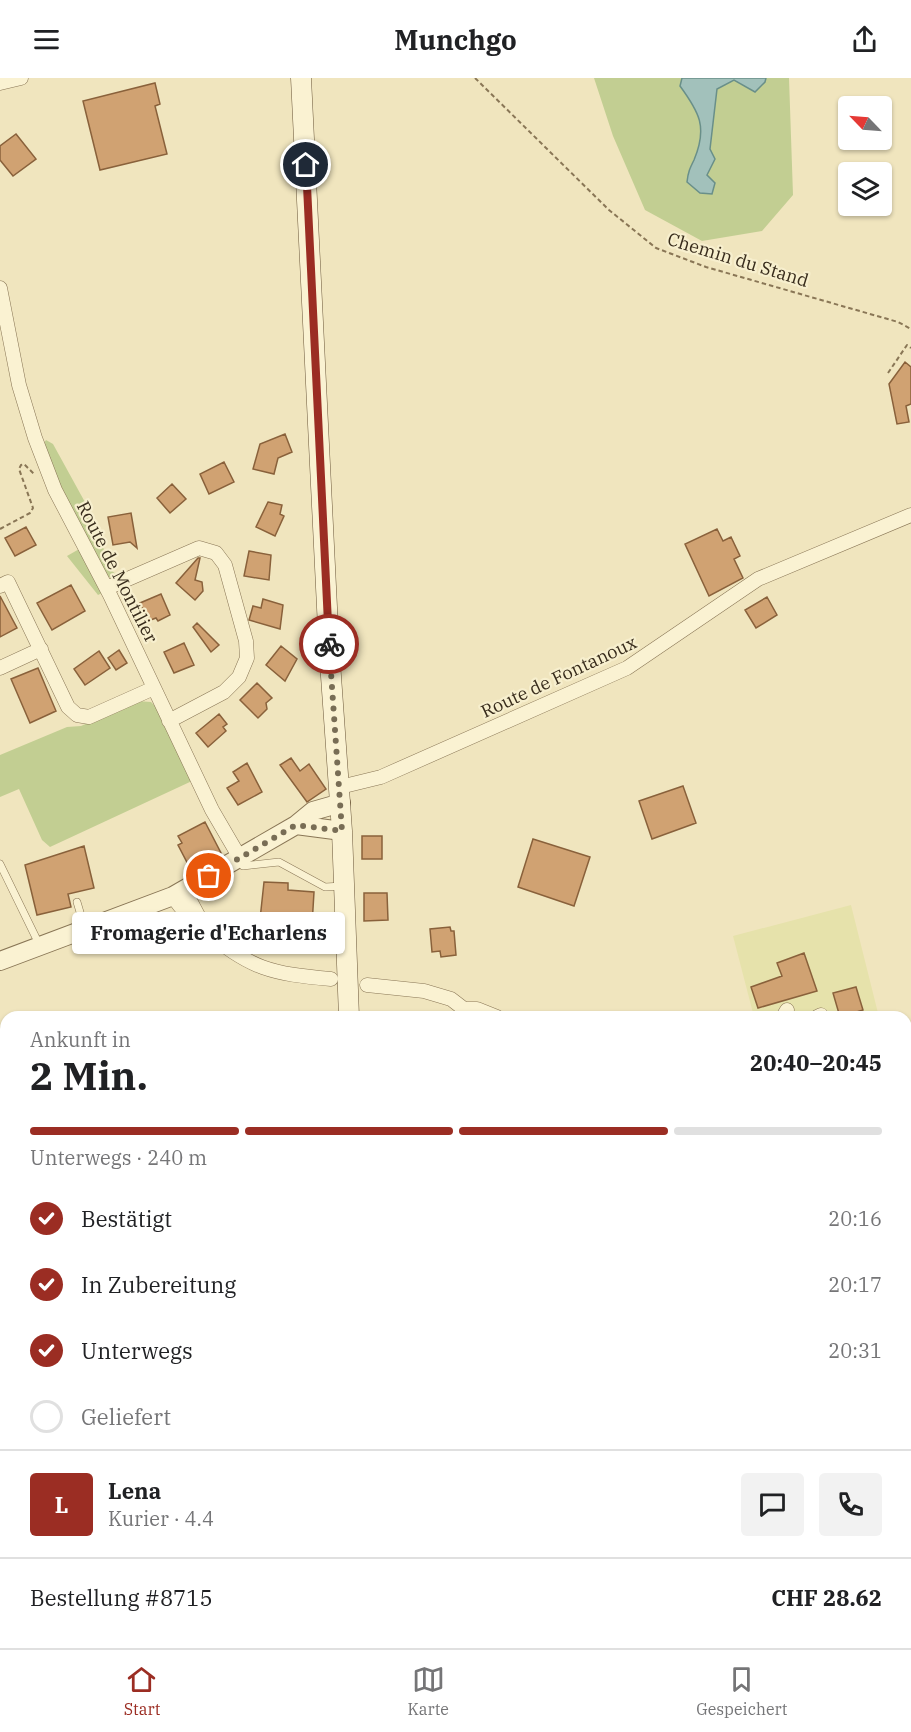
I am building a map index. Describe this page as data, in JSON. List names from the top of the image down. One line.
{"streets":{"street":["Route de Montilier","Route de Fontanoux"],"path":["Chemin du Stand"]},"places":["Fromagerie d'Echarlens"],"north":"top left","page":{"header":"Munchgo","bubble":"Fromagerie d'Echarlens","heading":["2 Min.","Ankunft in","20:40–20:45"],"panel":["Lena","Kurier · 4.4","Bestellung #8715","CHF 28.62"],"bar":"Unterwegs · 240 m","list":[["Bestätigt","20:16"],["In Zubereitung","20:17"],["Unterwegs","20:31"],"Geliefert"],"round":"L","tabs":["Start","Karte","Gespeichert"]}}
